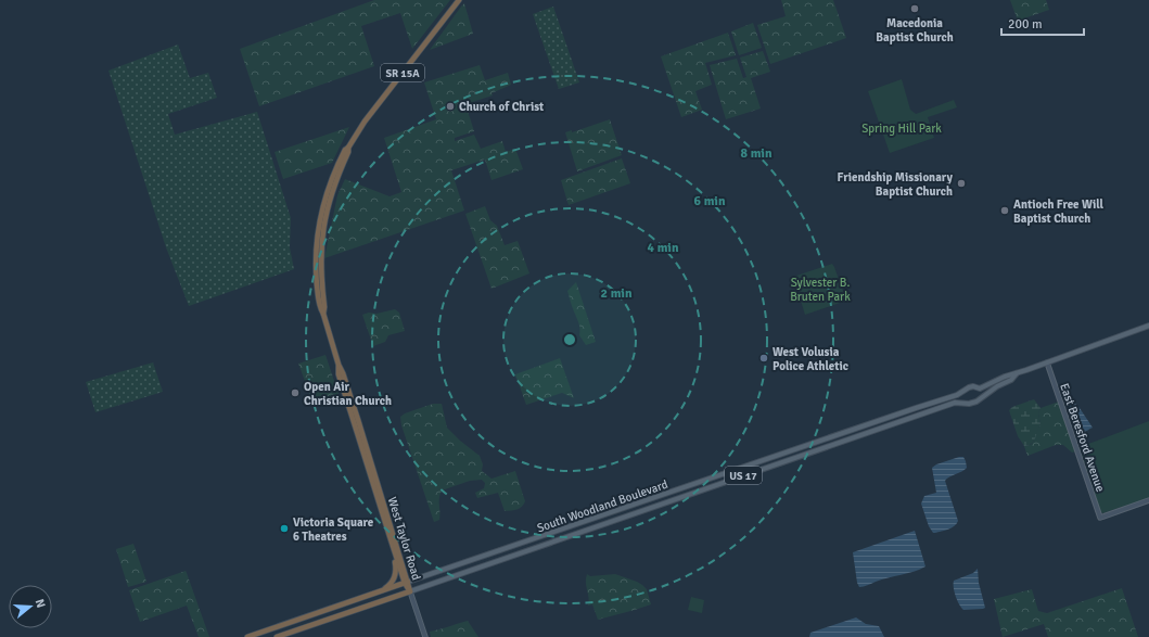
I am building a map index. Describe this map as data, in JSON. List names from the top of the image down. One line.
{"streets":{"highway":["SR 15A","US 17","South Woodland Boulevard","West Taylor Road"],"main road":["East Beresford Avenue"]},"crossings":[["SR 15A","West Taylor Road"],["East Beresford Avenue","South Woodland Boulevard"],["South Woodland Boulevard","West Taylor Road"]],"parks":["Spring Hill Park","Sylvester B. Bruten Park"],"places":["Macedonia Baptist Church","Church of Christ","Friendship Missionary Baptist Church","Antioch Free Will Baptist Church","West Volusia Police Athletic","Open Air Christian Church","Victoria Square 6 Theatres"],"scale_bar":"200 m","north":"right","rings":["8 min","6 min","4 min","2 min"]}
